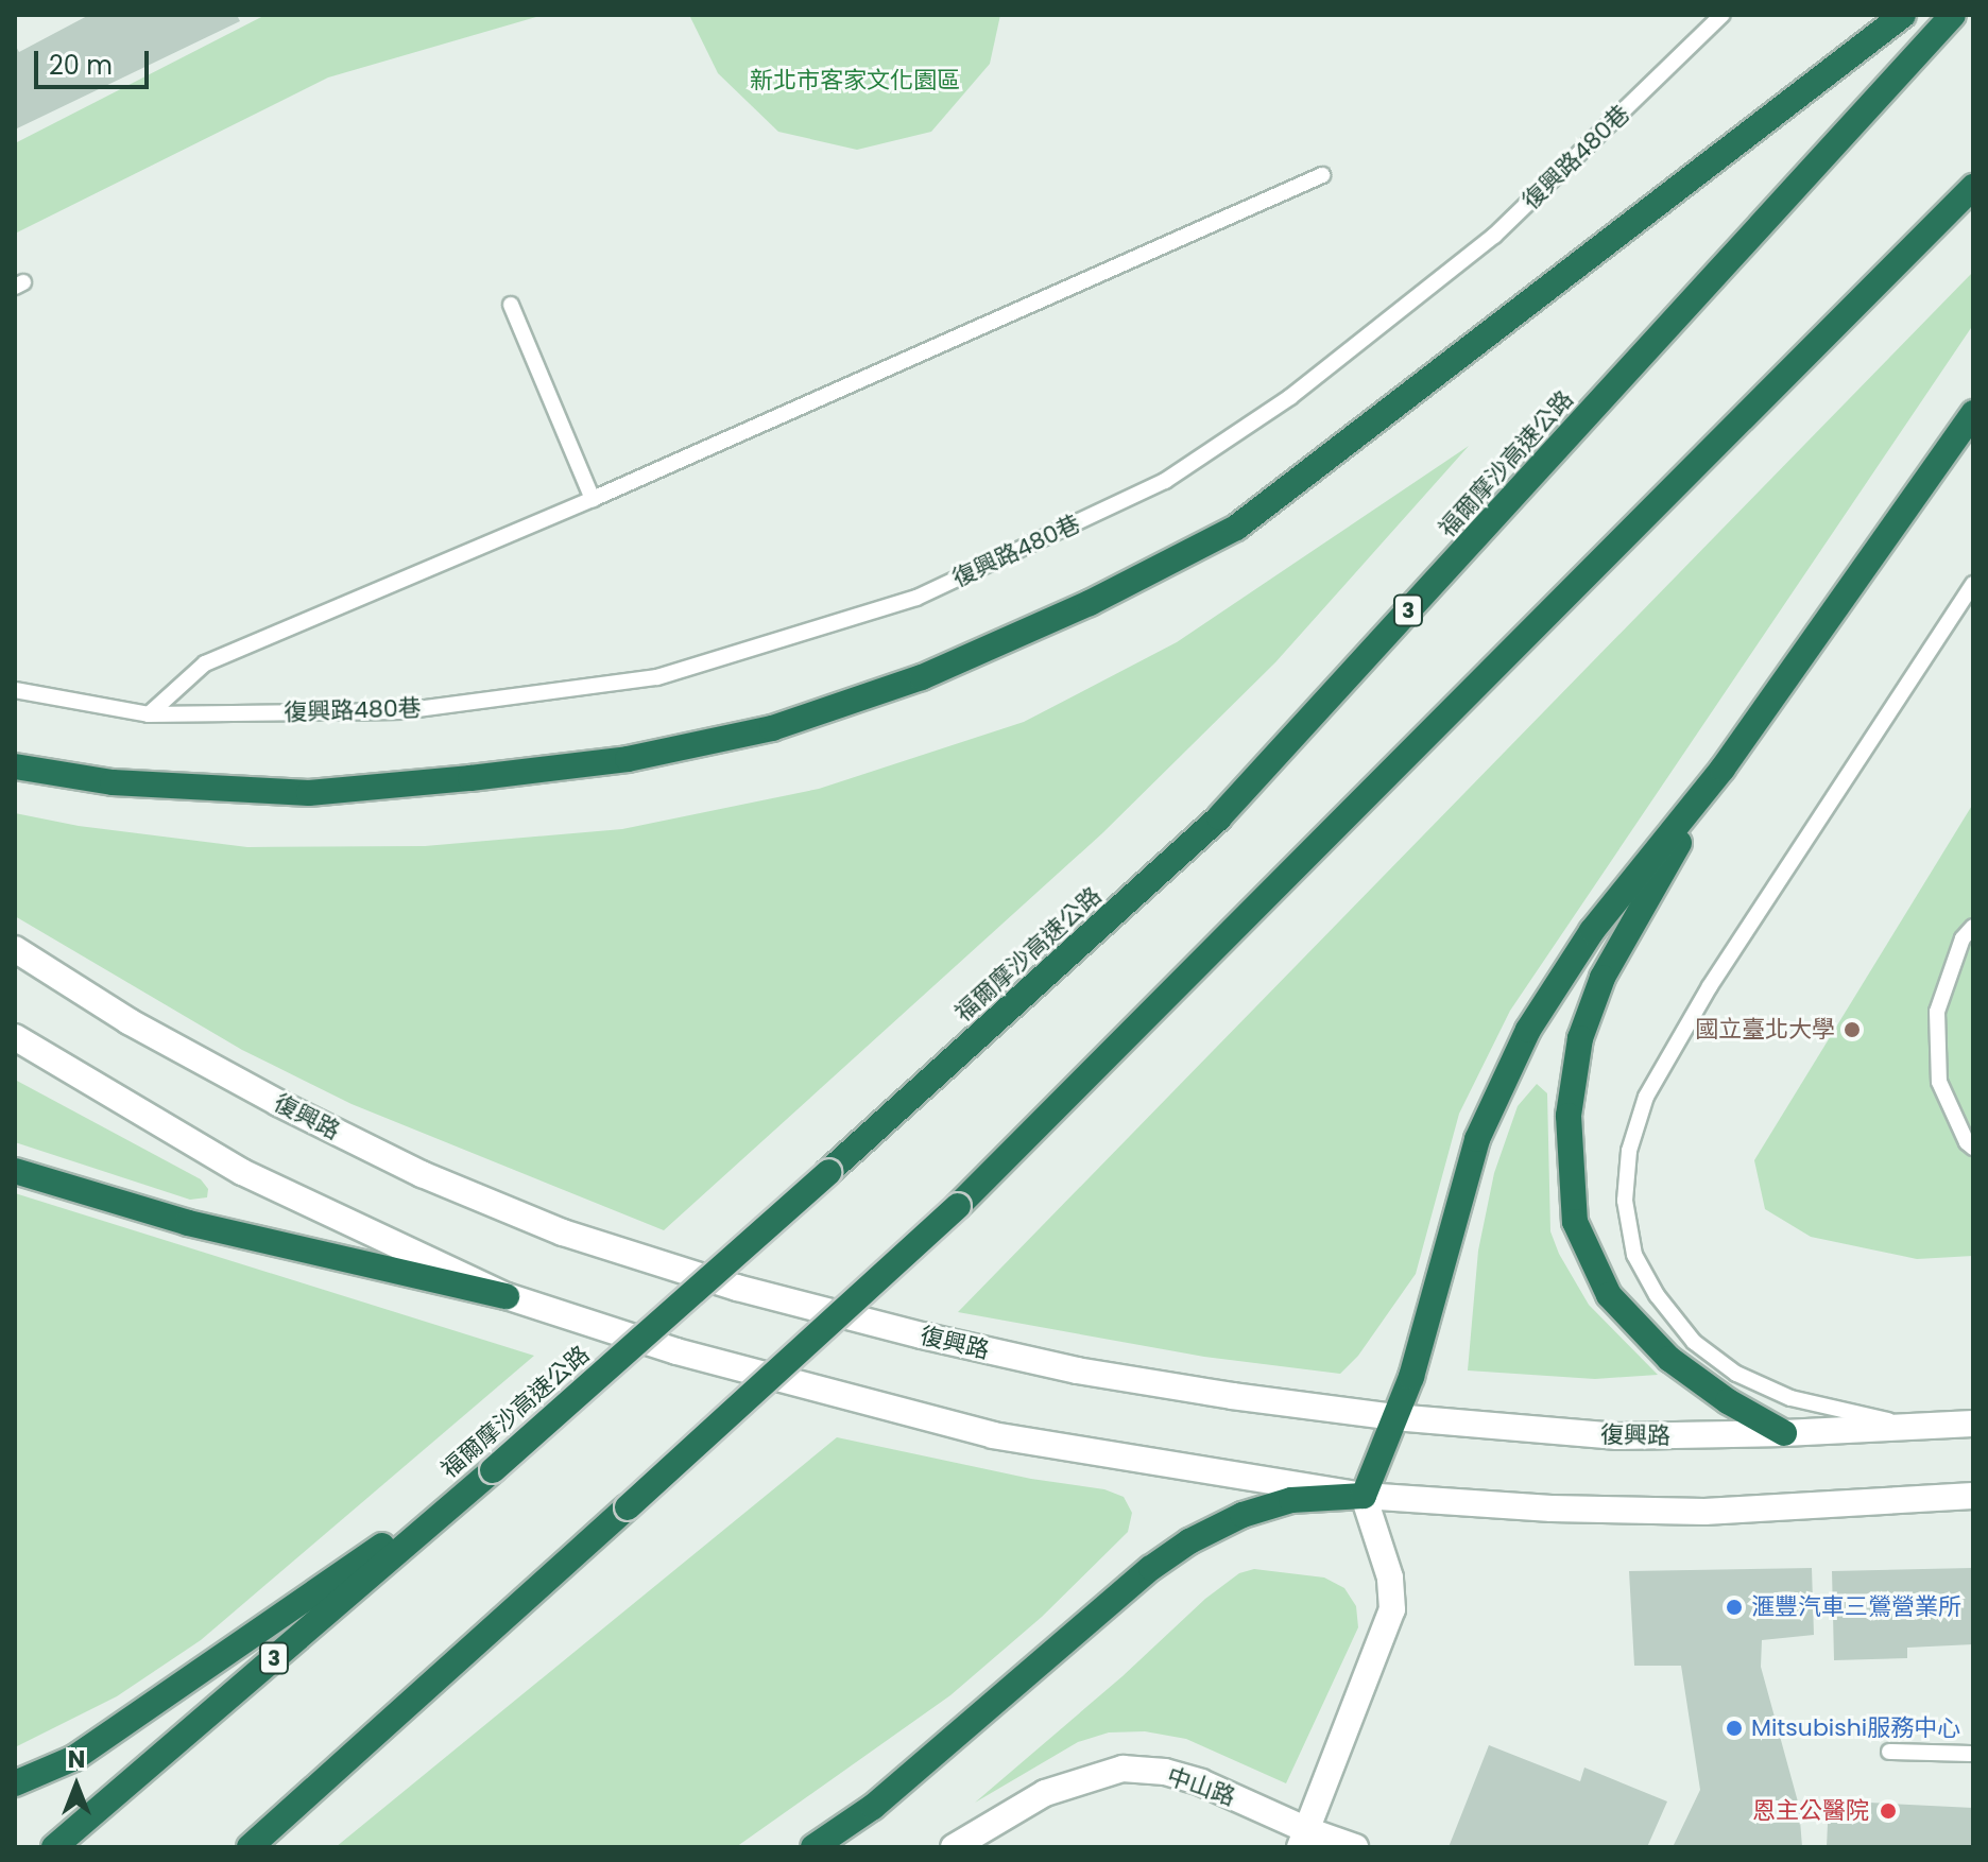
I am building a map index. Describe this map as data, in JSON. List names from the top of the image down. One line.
{"streets":{"highway":["福爾摩沙高速公路","3"],"main road":["復興路","中山路"],"lane":["復興路480巷"]},"parks":["新北市客家文化園區"],"places":["國立臺北大學","滙豐汽車三鶯營業所","Mitsubishi服務中心","恩主公醫院"],"scale_bar":"20 m","north":"top"}
